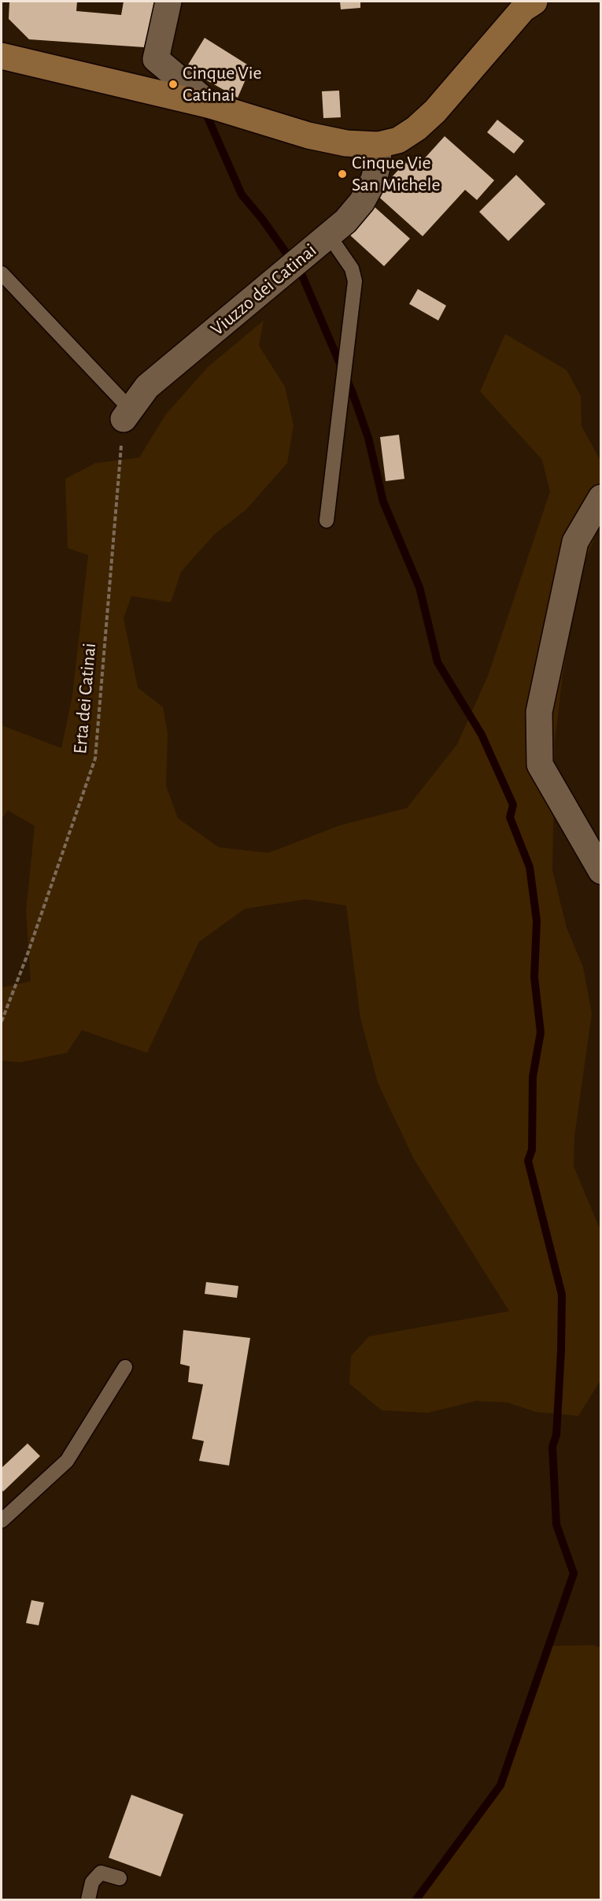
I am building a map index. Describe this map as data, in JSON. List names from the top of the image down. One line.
{"streets":{"street":["Viuzzo dei Catinai"],"path":["Erta dei Catinai"]},"crossings":[["Viuzzo dei Catinai","Erta dei Catinai"]],"places":["Cinque Vie Catinai","Cinque Vie San Michele"]}
